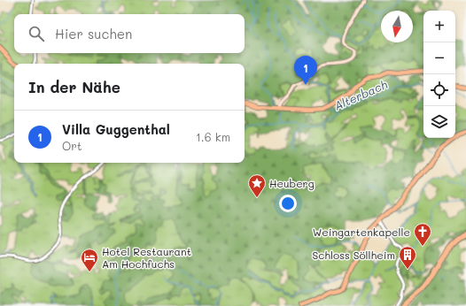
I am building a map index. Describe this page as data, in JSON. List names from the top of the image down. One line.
{"water":["Alterbach"],"places":{"place":["Heuberg"],"church":["Weingartenkapelle"],"building":["Schloss Söllheim"],"hotel":["Hotel Restaurant Am Hochfuchs"]},"north":"bottom","page":{"map_buttons":["+","−"],"search":"Hier suchen","pins":"1","heading":"In der Nähe","list":[{"mark":"1","name":"Villa Guggenthal","note":"Ort","value":"1.6 km"}]}}
